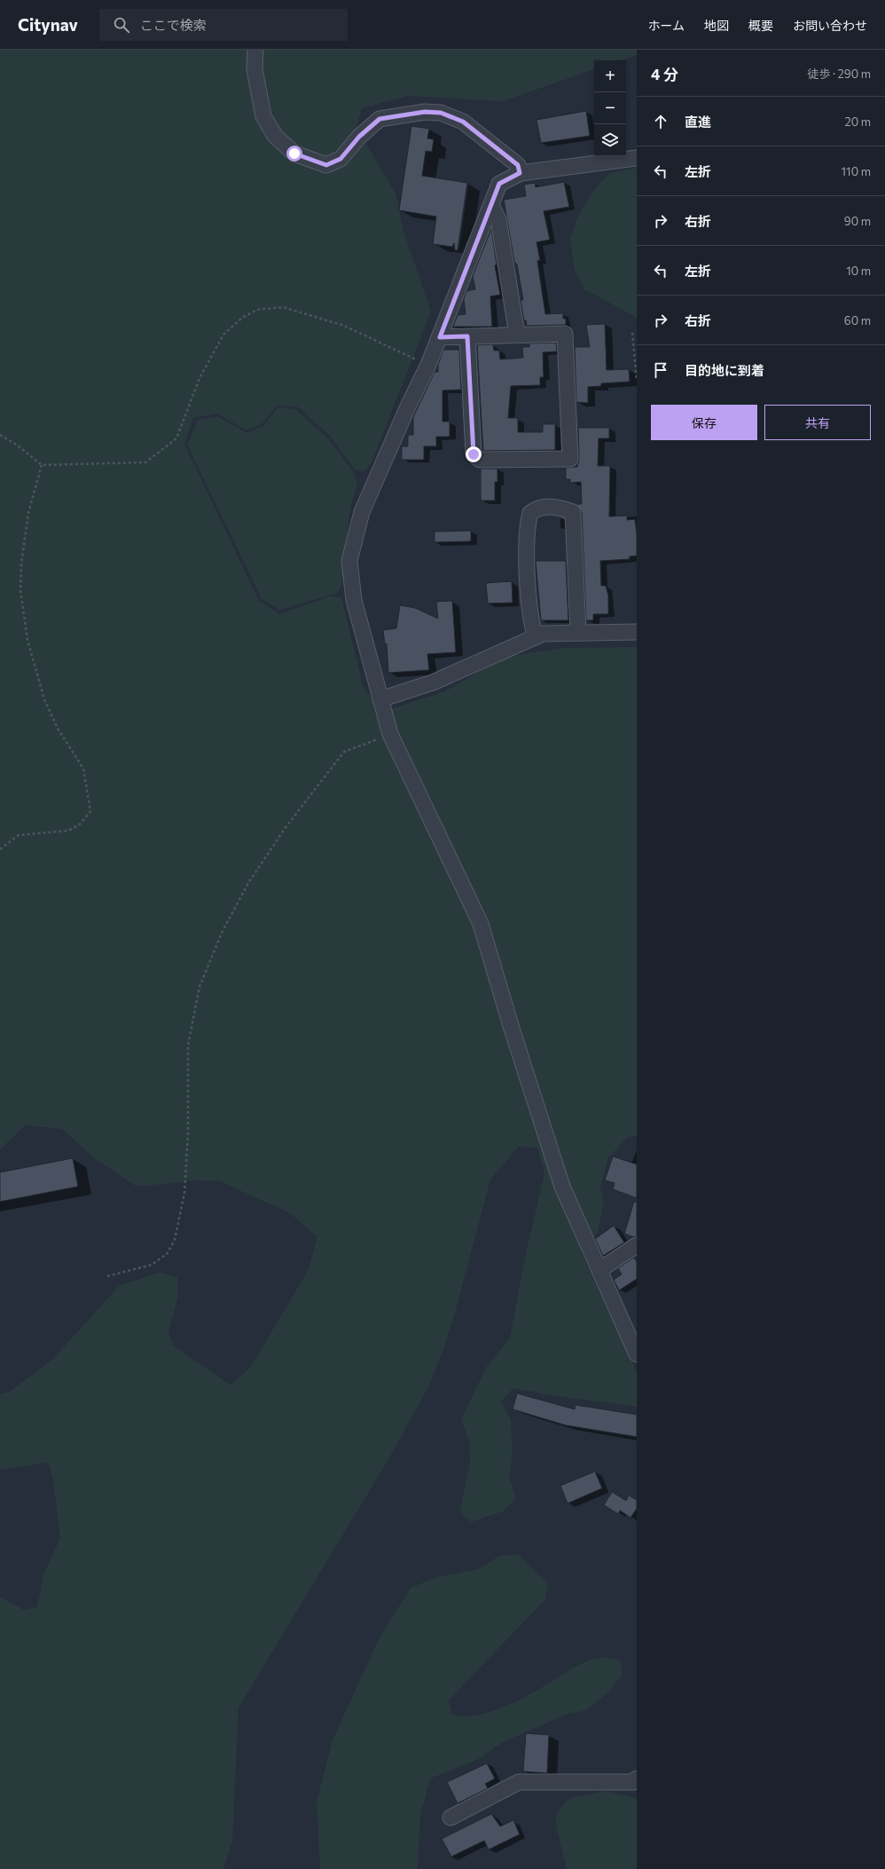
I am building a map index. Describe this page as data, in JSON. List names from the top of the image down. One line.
{"page":{"header":"Citynav","search":"ここで検索","nav":["ホーム","地図","概要","お問い合わせ"],"heading":["4 分","徒歩 · 290 m"],"map_buttons":["+","−"],"list":[["直進","20 m"],["左折","110 m"],["右折","90 m"],["左折","10 m"],["右折","60 m"],"目的地に到着"],"buttons":["保存","共有"]}}
